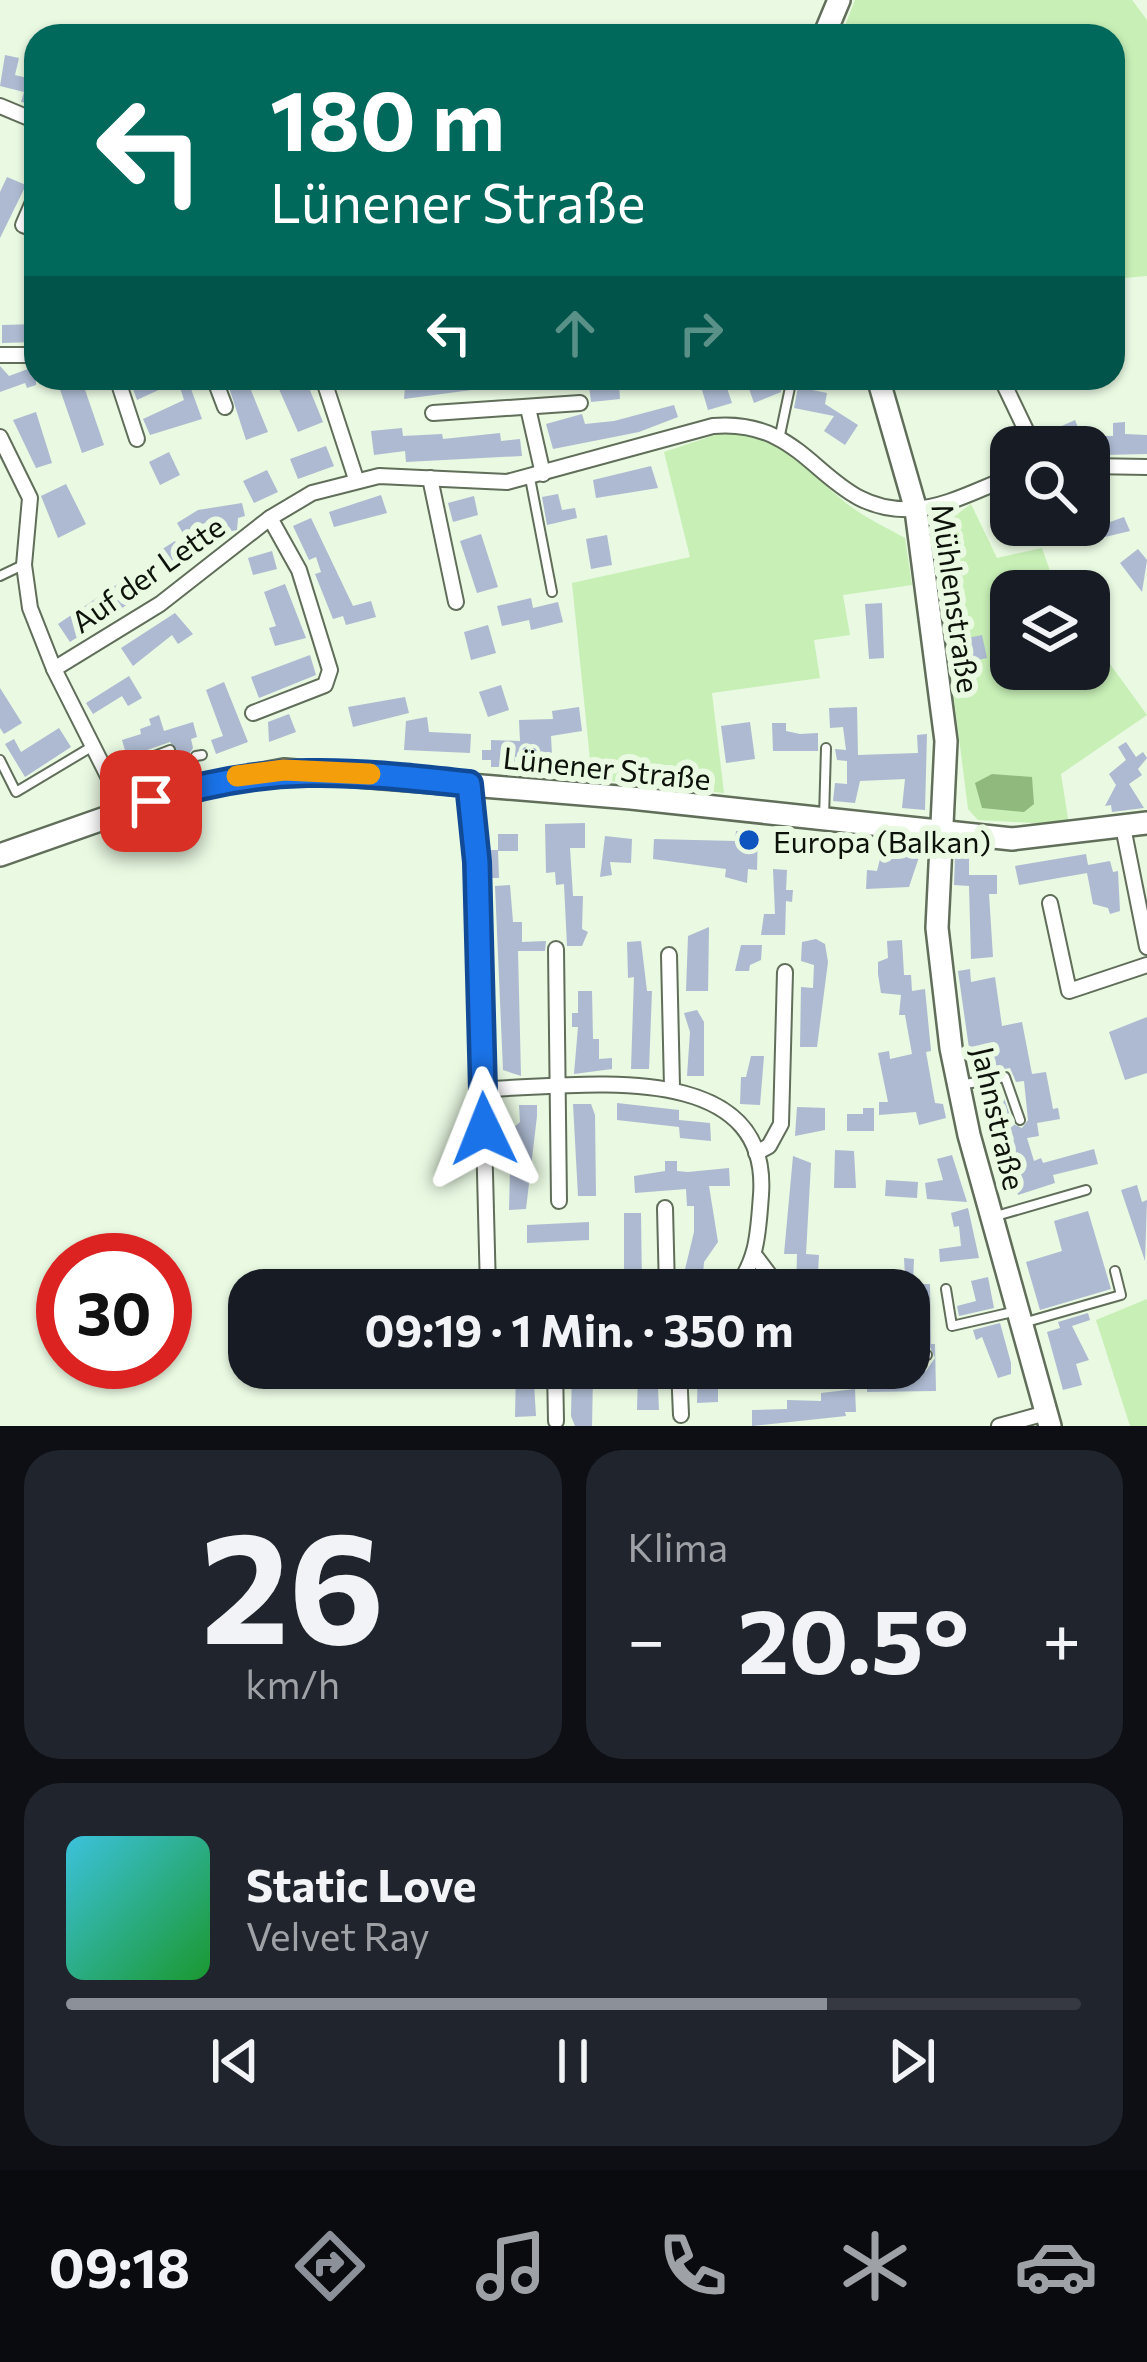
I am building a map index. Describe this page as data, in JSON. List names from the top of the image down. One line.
{"streets":{"main road":["Mühlenstraße","Lünener Straße","Jahnstraße"],"street":["Auf der Lette"]},"crossings":[["Auf der Lette","Mühlenstraße"],["Mühlenstraße","Lünener Straße"],["Mühlenstraße","Jahnstraße"],["Lünener Straße","Jahnstraße"]],"places":["Europa (Balkan)"],"page":{"turn":["180 m","Lünener Straße"],"limit":"30","trip":"09:19 · 1 Min. · 350 m","tile":[["26","km/h"],"Klima"],"heat":["−","20.5°","+"],"song":["Static Love","Velvet Ray"],"tabs":"09:18"}}
